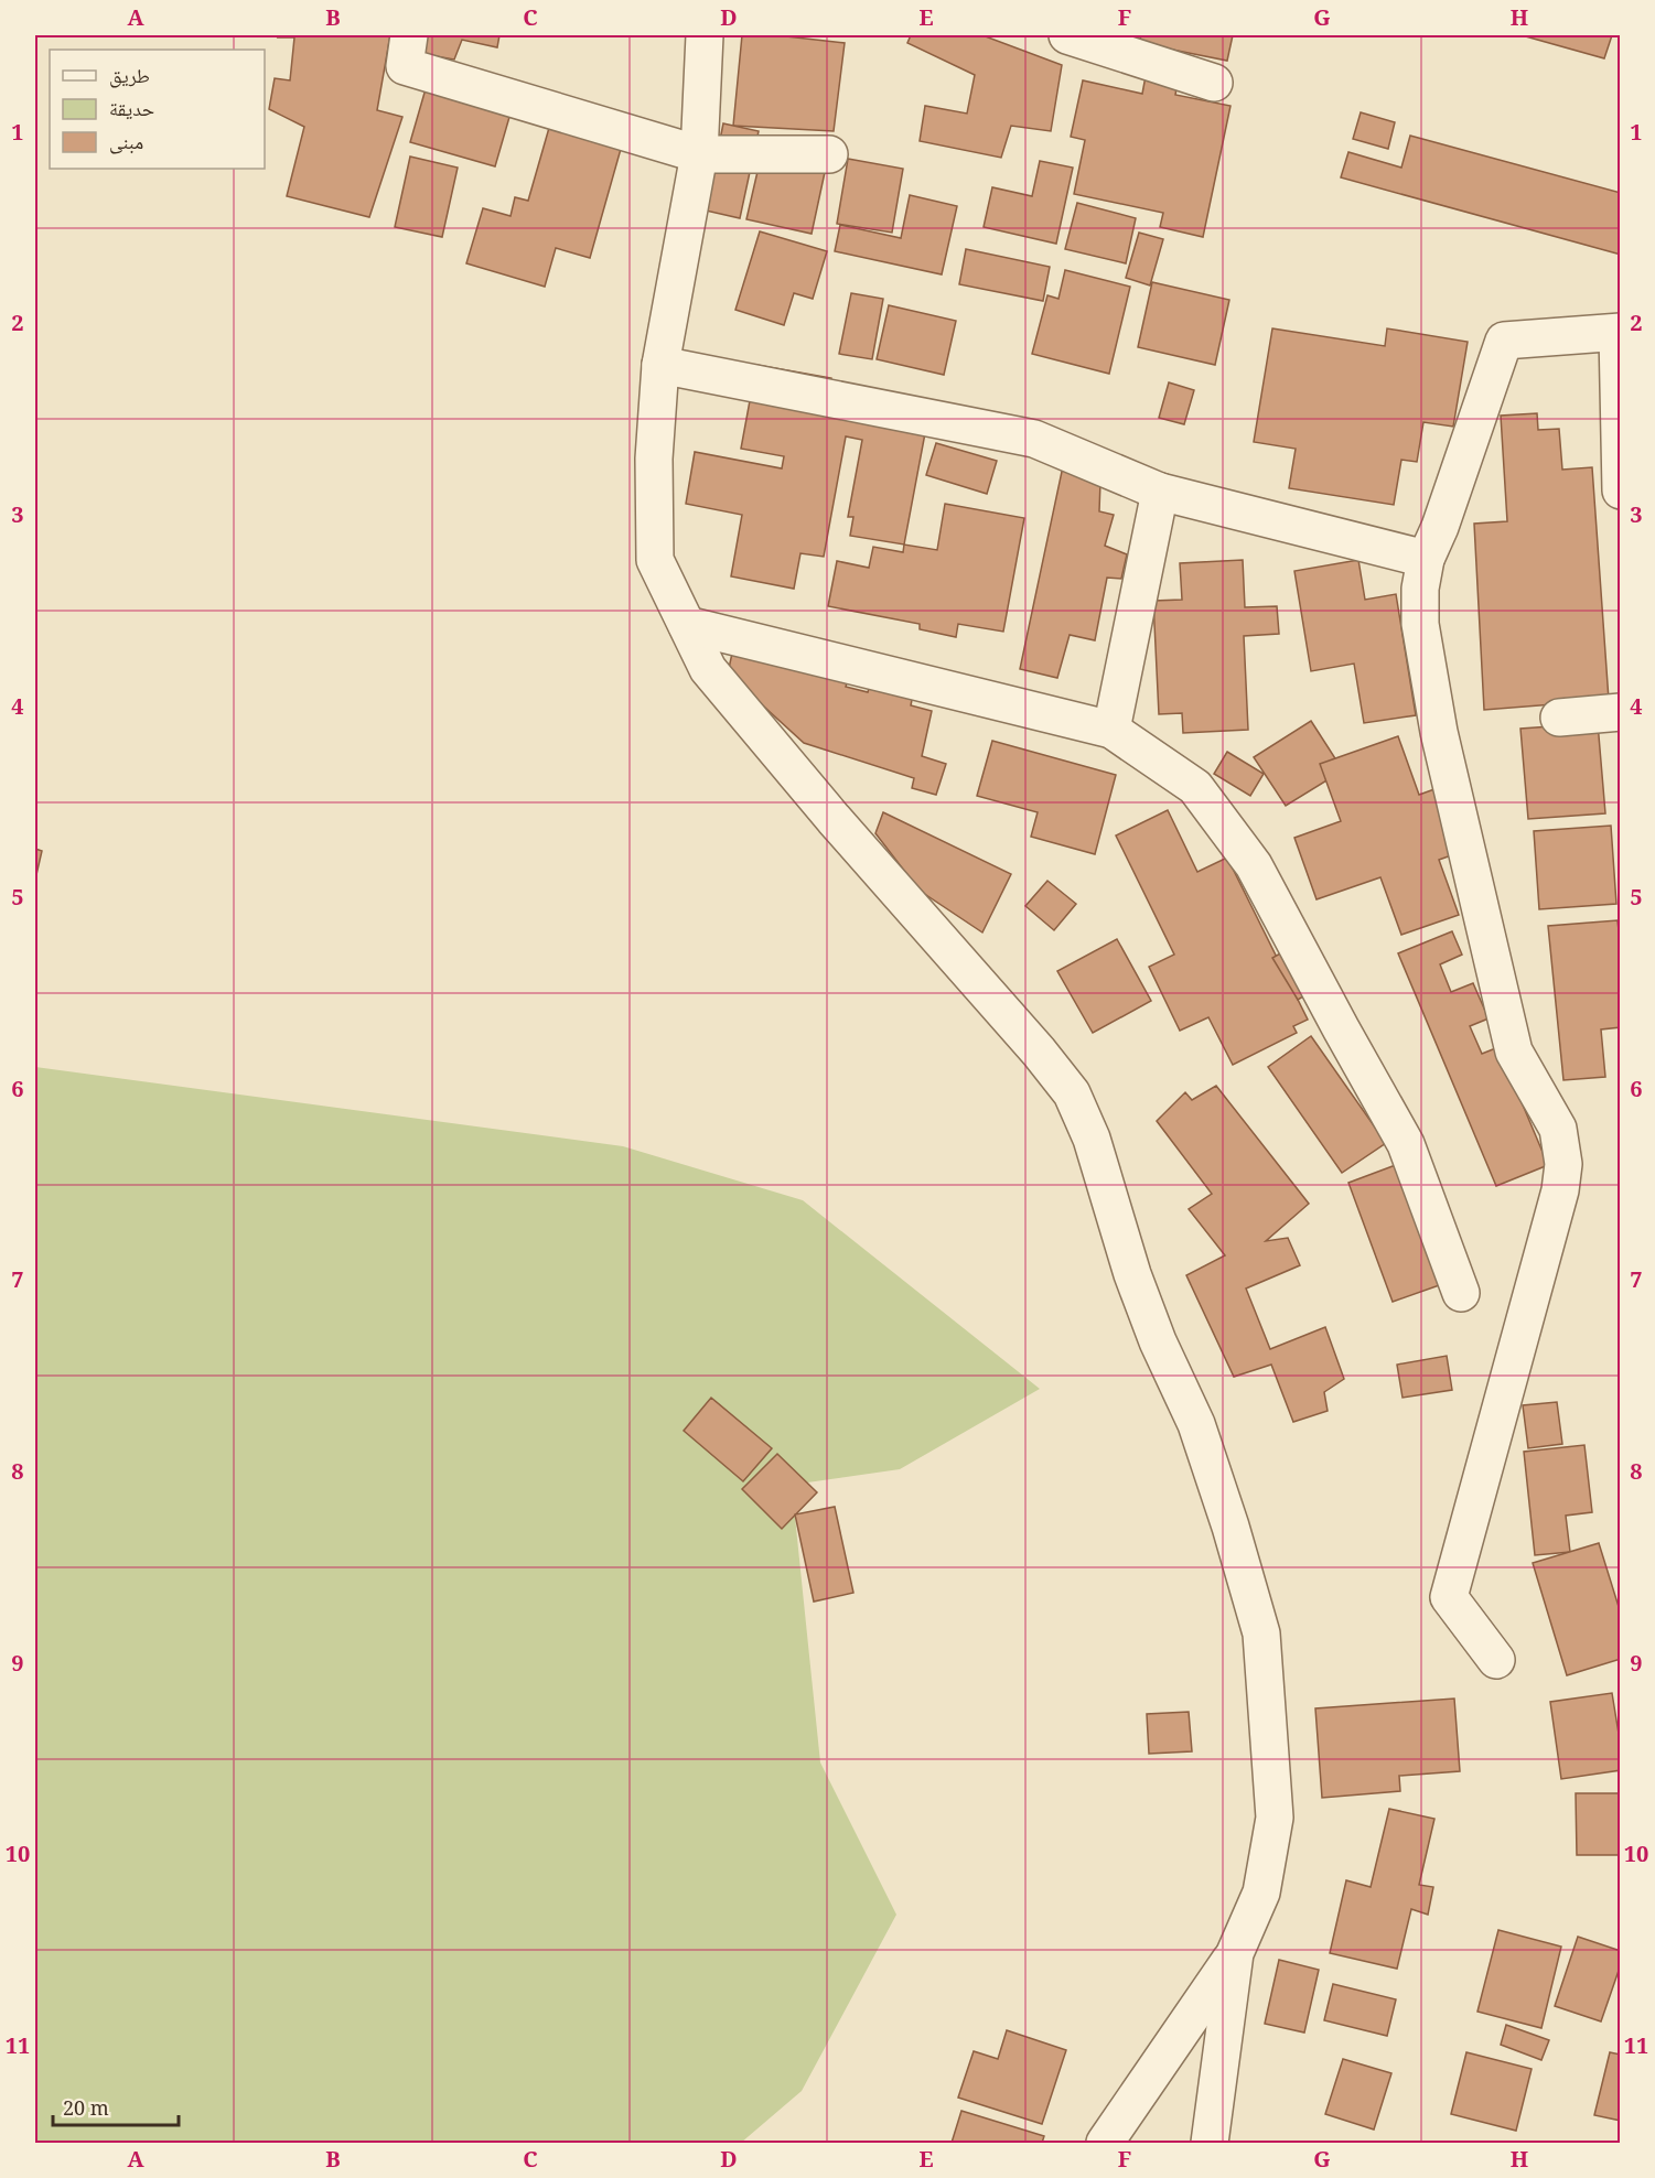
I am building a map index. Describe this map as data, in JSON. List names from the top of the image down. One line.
{"legend":["طريق","حديقة","مبنى"],"scale_bar":"20 m","grid":{"columns":["A","B","C","D","E","F","G","H"],"rows":["1","2","3","4","5","6","7","8","9","10","11"]}}
